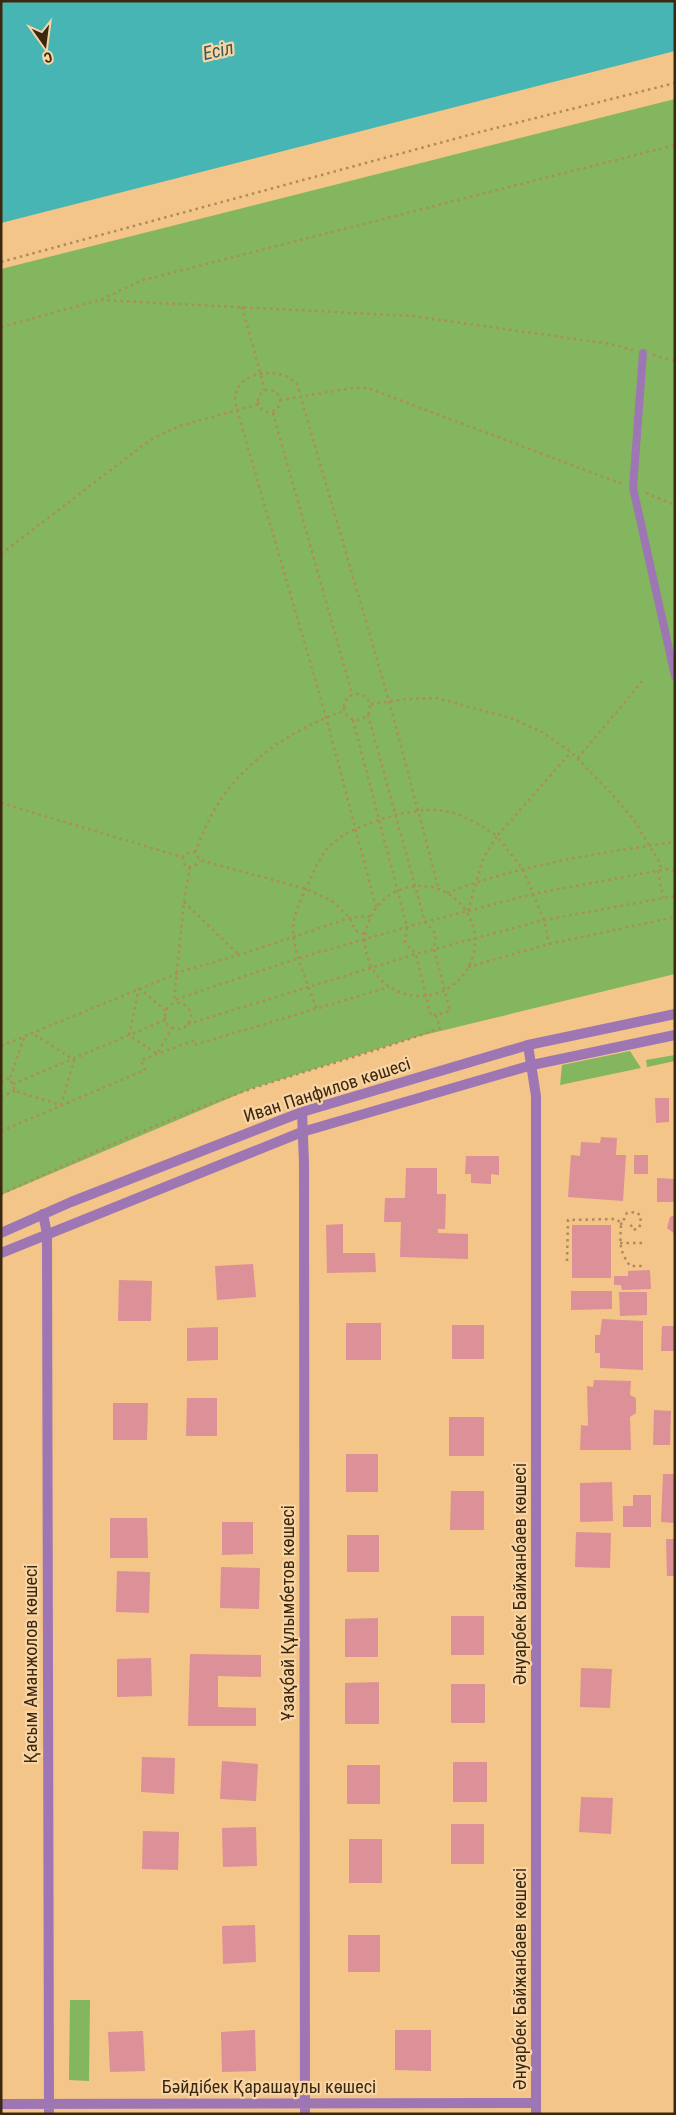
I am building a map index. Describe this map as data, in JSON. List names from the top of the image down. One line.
{"streets":{"street":["Иван Панфилов көшесі","Әнуарбек Байжанбаев көшесі","Ұзақбай Құлымбетов көшесі","Қасым Аманжолов көшесі","Бәйдібек Қарашаұлы көшесі"]},"crossings":[["Иван Панфилов көшесі","Әнуарбек Байжанбаев көшесі"],["Иван Панфилов көшесі","Ұзақбай Құлымбетов көшесі"],["Иван Панфилов көшесі","Қасым Аманжолов көшесі"],["Әнуарбек Байжанбаев көшесі","Бәйдібек Қарашаұлы көшесі"],["Ұзақбай Құлымбетов көшесі","Бәйдібек Қарашаұлы көшесі"],["Қасым Аманжолов көшесі","Бәйдібек Қарашаұлы көшесі"]],"water":["Есіл"],"north":"bottom"}
